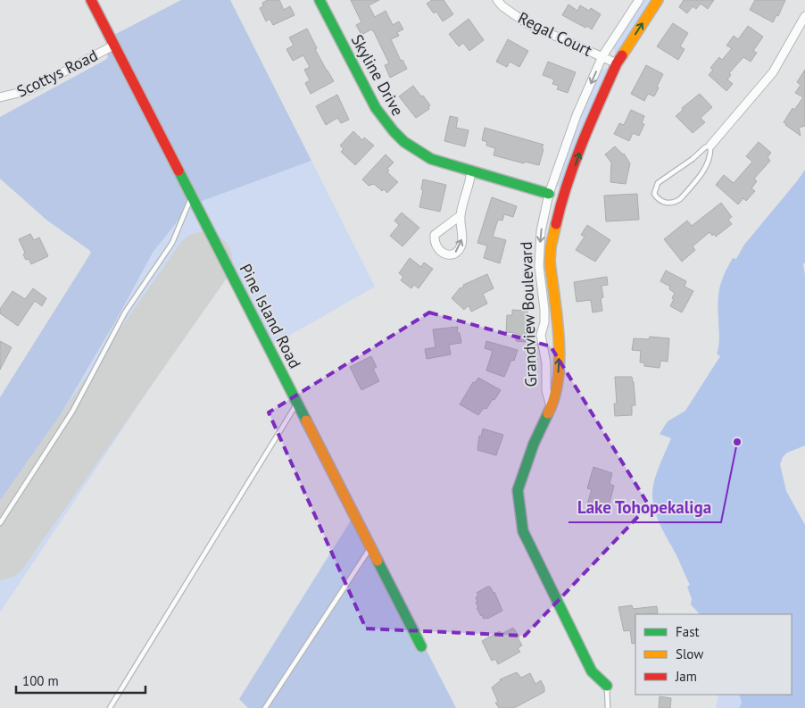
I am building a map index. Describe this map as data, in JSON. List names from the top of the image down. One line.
{"streets":{"street":["Regal Court","Scottys Road","Skyline Drive","Grandview Boulevard","Pine Island Road"]},"crossings":[["Regal Court","Grandview Boulevard"],["Scottys Road","Pine Island Road"],["Skyline Drive","Grandview Boulevard"]],"places":["Lake Tohopekaliga"],"legend":["Fast","Slow","Jam"],"scale_bar":"100 m"}
